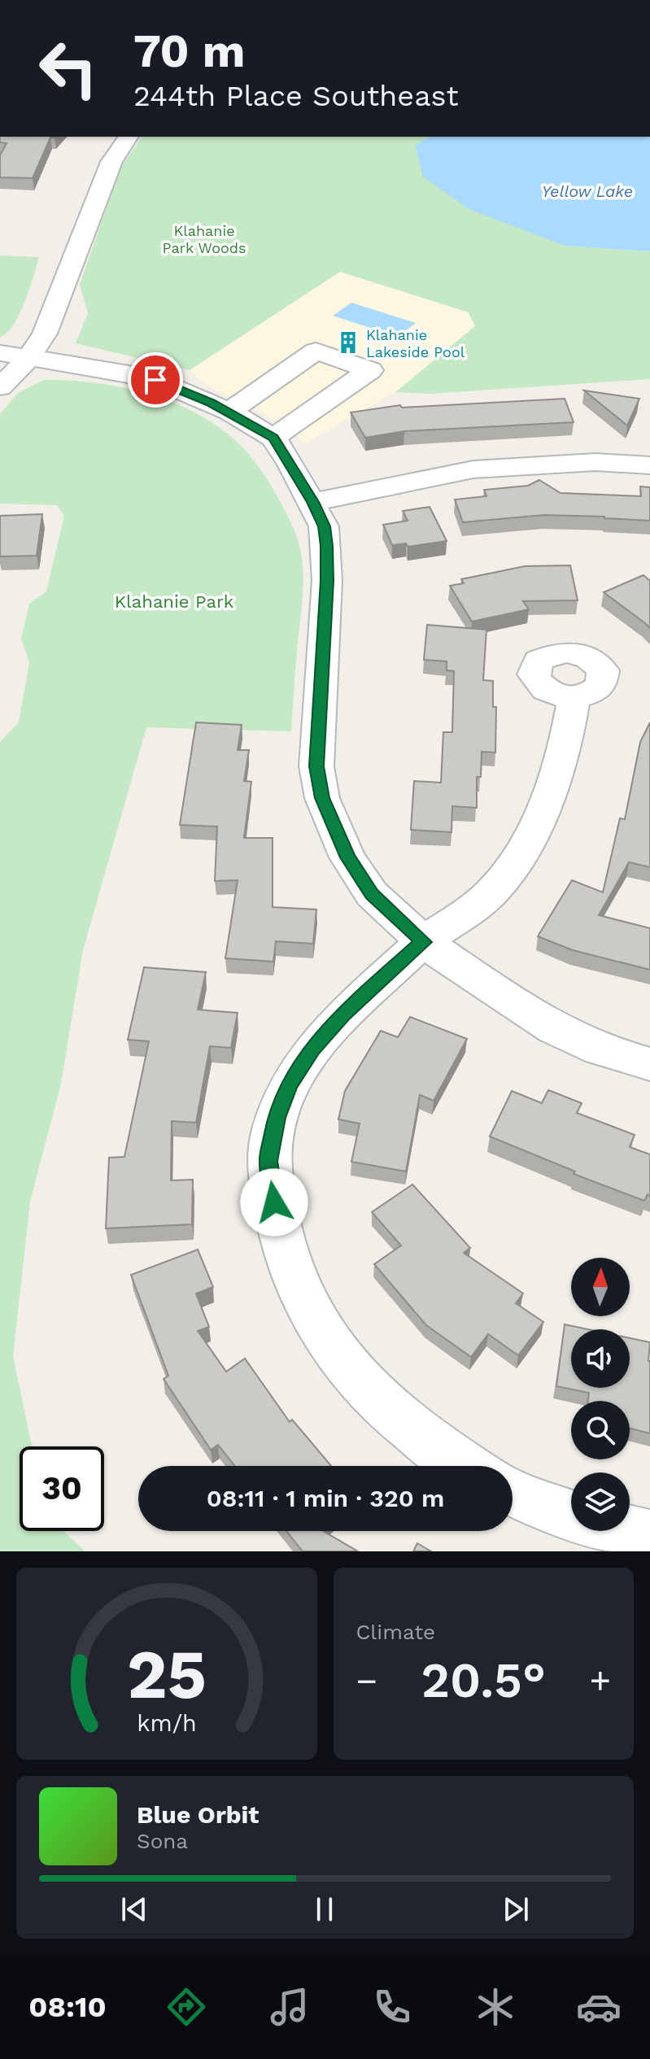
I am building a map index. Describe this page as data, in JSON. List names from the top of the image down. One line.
{"water":["Yellow Lake"],"parks":["Klahanie Park Woods","Klahanie Park"],"places":{"building":["Klahanie Lakeside Pool"]},"north":"top","page":{"turn":["70 m","244th Place Southeast"],"limit":"30","trip":"08:11 · 1 min · 320 m","tile":"Climate","heat":["−","20.5°","+"],"song":["Blue Orbit","Sona"],"tabs":"08:10","gauge":["25","km/h"]}}
